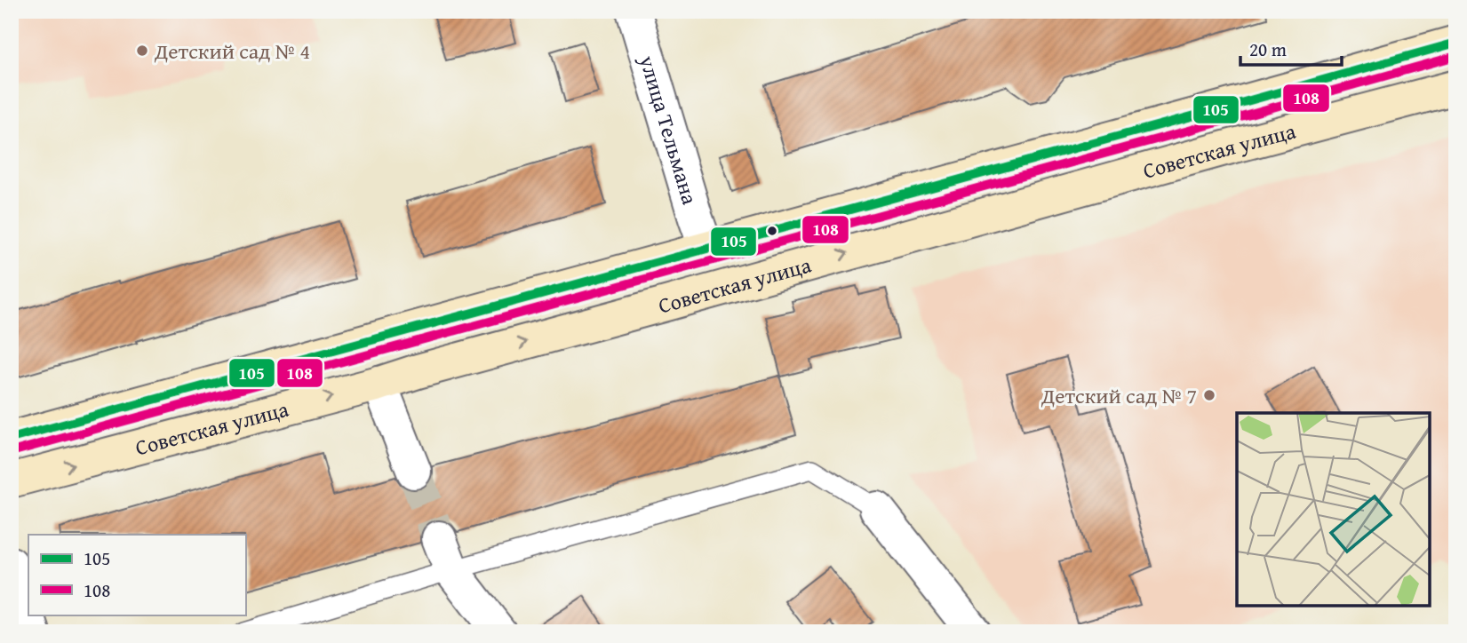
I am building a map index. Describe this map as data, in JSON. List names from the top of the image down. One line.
{"streets":{"main road":["Советская улица"],"street":["улица Тельмана"]},"crossings":[["улица Тельмана","Советская улица"]],"places":["Детский сад № 4","Детский сад № 7"],"lines":["transit line 105","transit line 108"],"legend":["105","108"],"scale_bar":"20 m"}
